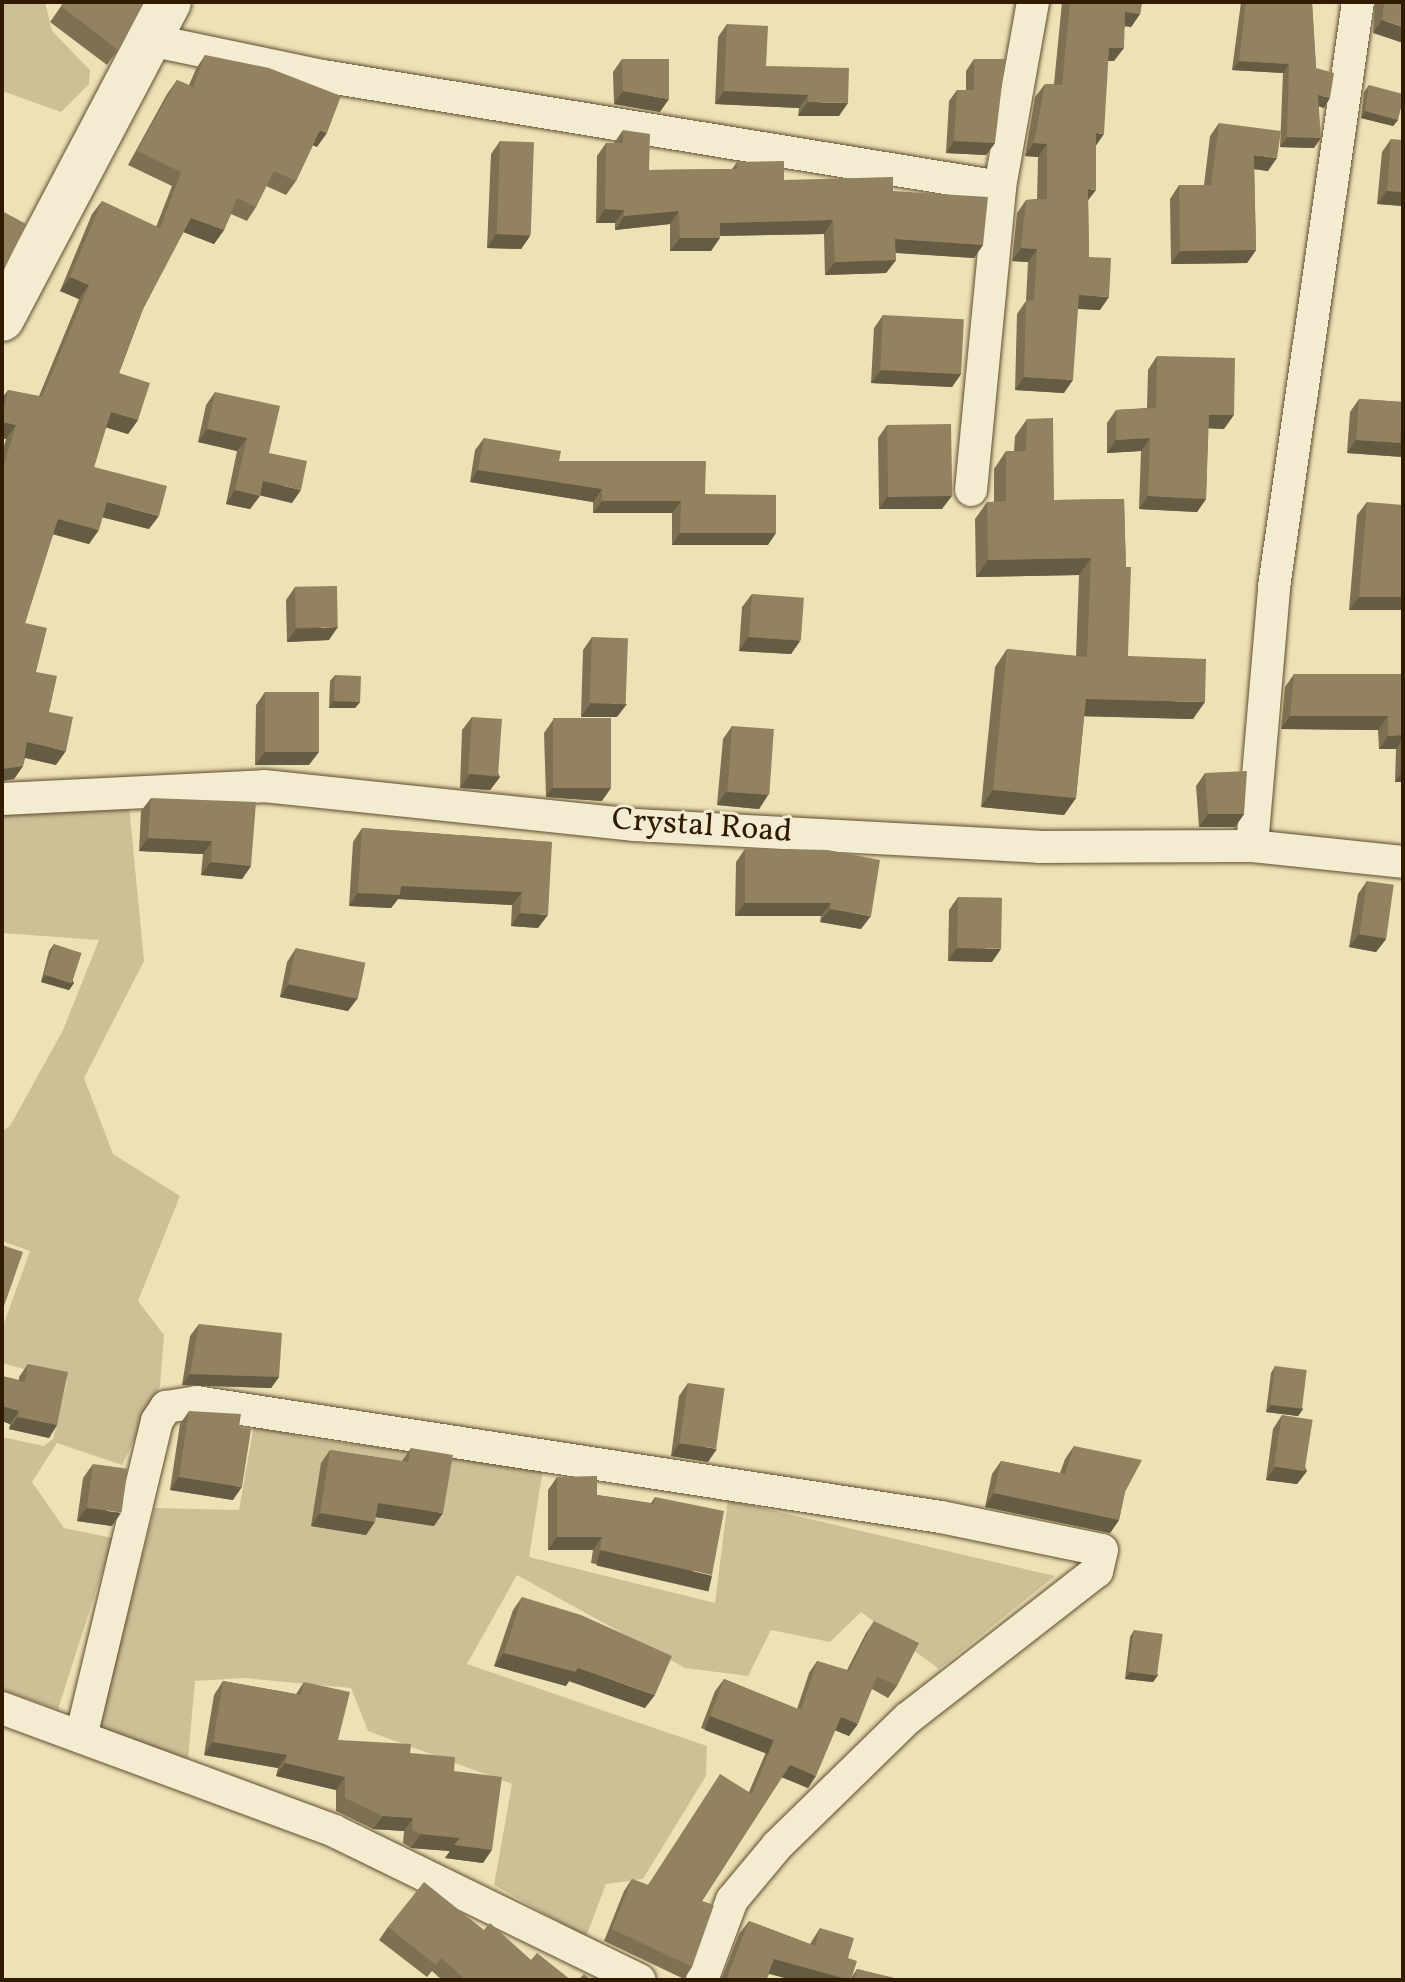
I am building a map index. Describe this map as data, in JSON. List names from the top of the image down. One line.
{"streets":{"street":["Crystal Road"]}}
